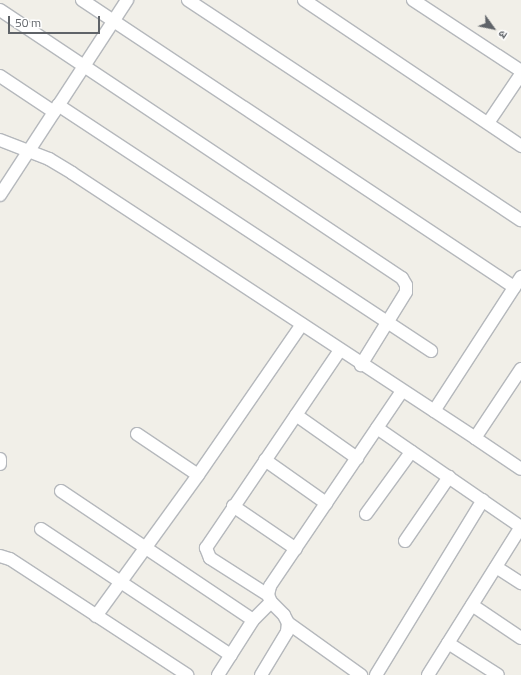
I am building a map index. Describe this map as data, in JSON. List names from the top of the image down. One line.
{"scale_bar":"50 m","north":"bottom right"}
